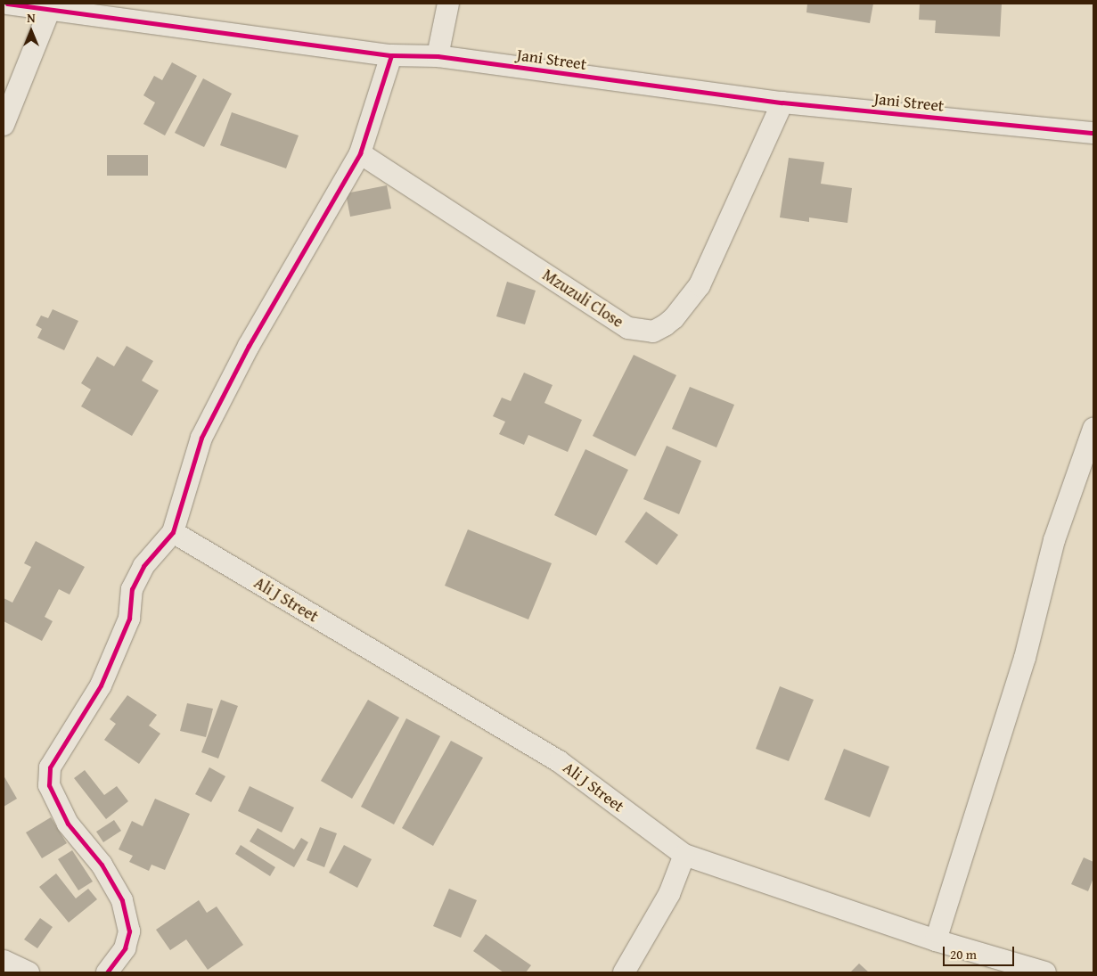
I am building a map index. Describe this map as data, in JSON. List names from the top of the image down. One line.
{"streets":{"street":["Jani Street","Mzuzuli Close","Ali J Street"]},"crossings":[["Jani Street","Mzuzuli Close"]],"scale_bar":"20 m","north":"top"}
